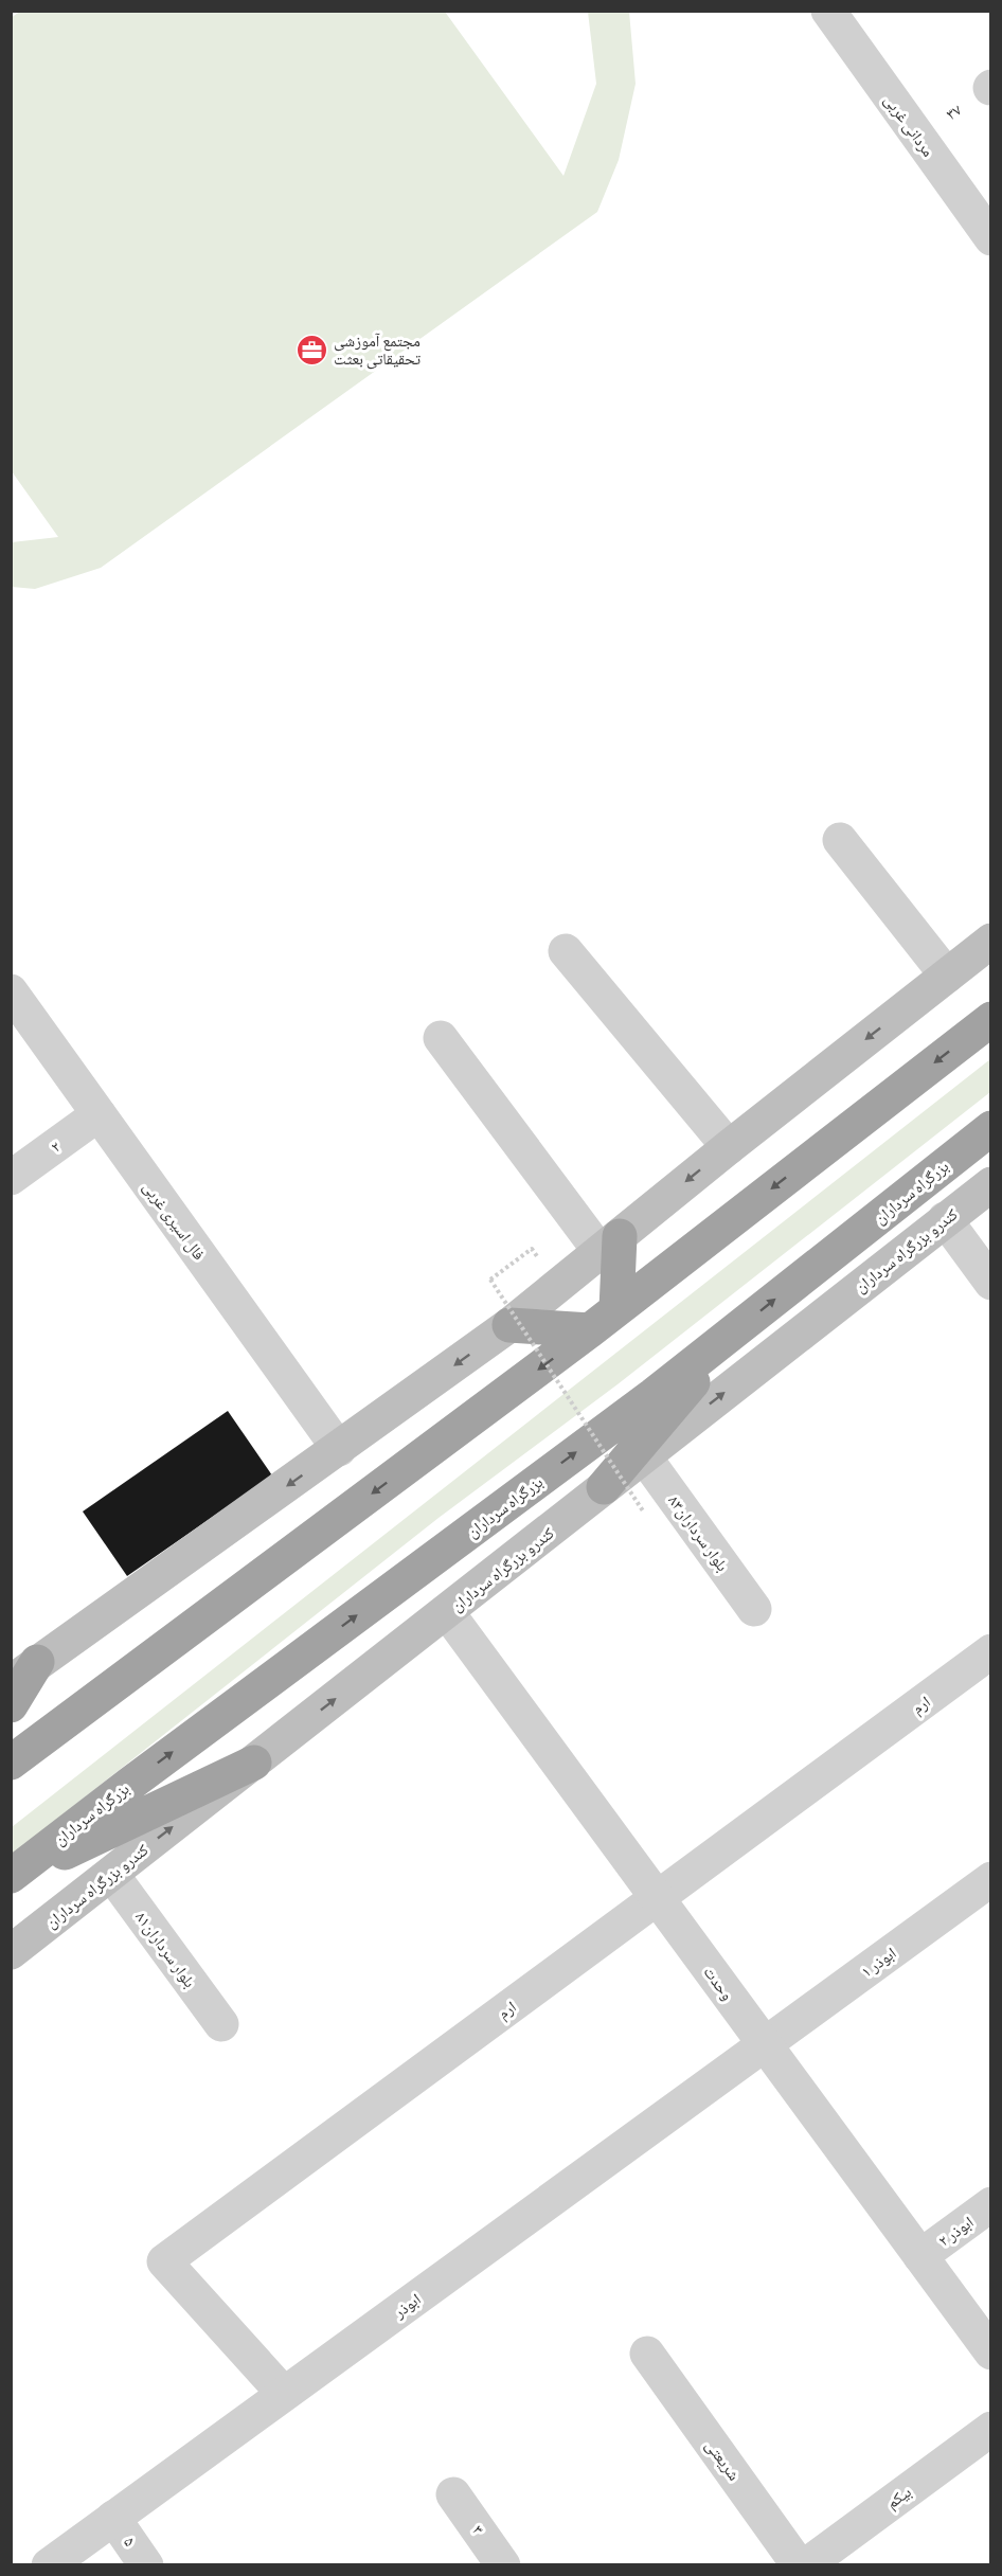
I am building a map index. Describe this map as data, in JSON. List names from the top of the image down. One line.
{"streets":{"highway":["بزرگراه سرداران"],"main road":["کندرو بزرگراه سرداران"],"street":["مردانی غربی","۲","فال اسیری غربی","بلوار سرداران۸۳","ارم","بلوار سرداران۸۱","ابوذر ۱","وحدت","ابوذر ۲","ابوذر","شریعتی","بیکم","۳","۵"]},"crossings":[["۲","فال اسیری غربی"],["کندرو بزرگراه سرداران","بلوار سرداران۸۳"],["کندرو بزرگراه سرداران","بلوار سرداران۸۱"],["کندرو بزرگراه سرداران","وحدت"],["ارم","وحدت"],["ارم","ابوذر"],["ابوذر ۱","وحدت"],["ابوذر ۱","ابوذر"],["وحدت","ابوذر ۲"],["وحدت","ابوذر"],["ابوذر","۵"]],"places":{"office":["مجتمع آموزشی تحقیقاتی بعثت"]}}
